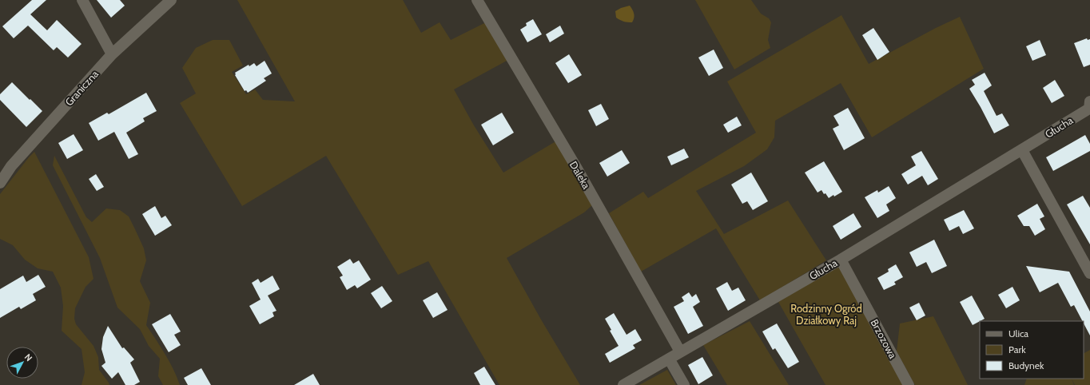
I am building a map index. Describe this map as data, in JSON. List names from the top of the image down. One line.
{"streets":{"street":["Graniczna","Głucha","Daleka","Brzozowa"]},"crossings":[["Głucha","Daleka"],["Głucha","Brzozowa"]],"parks":["Rodzinny Ogród Działkowy Raj"],"legend":["Ulica","Park","Budynek"],"north":"top right"}
